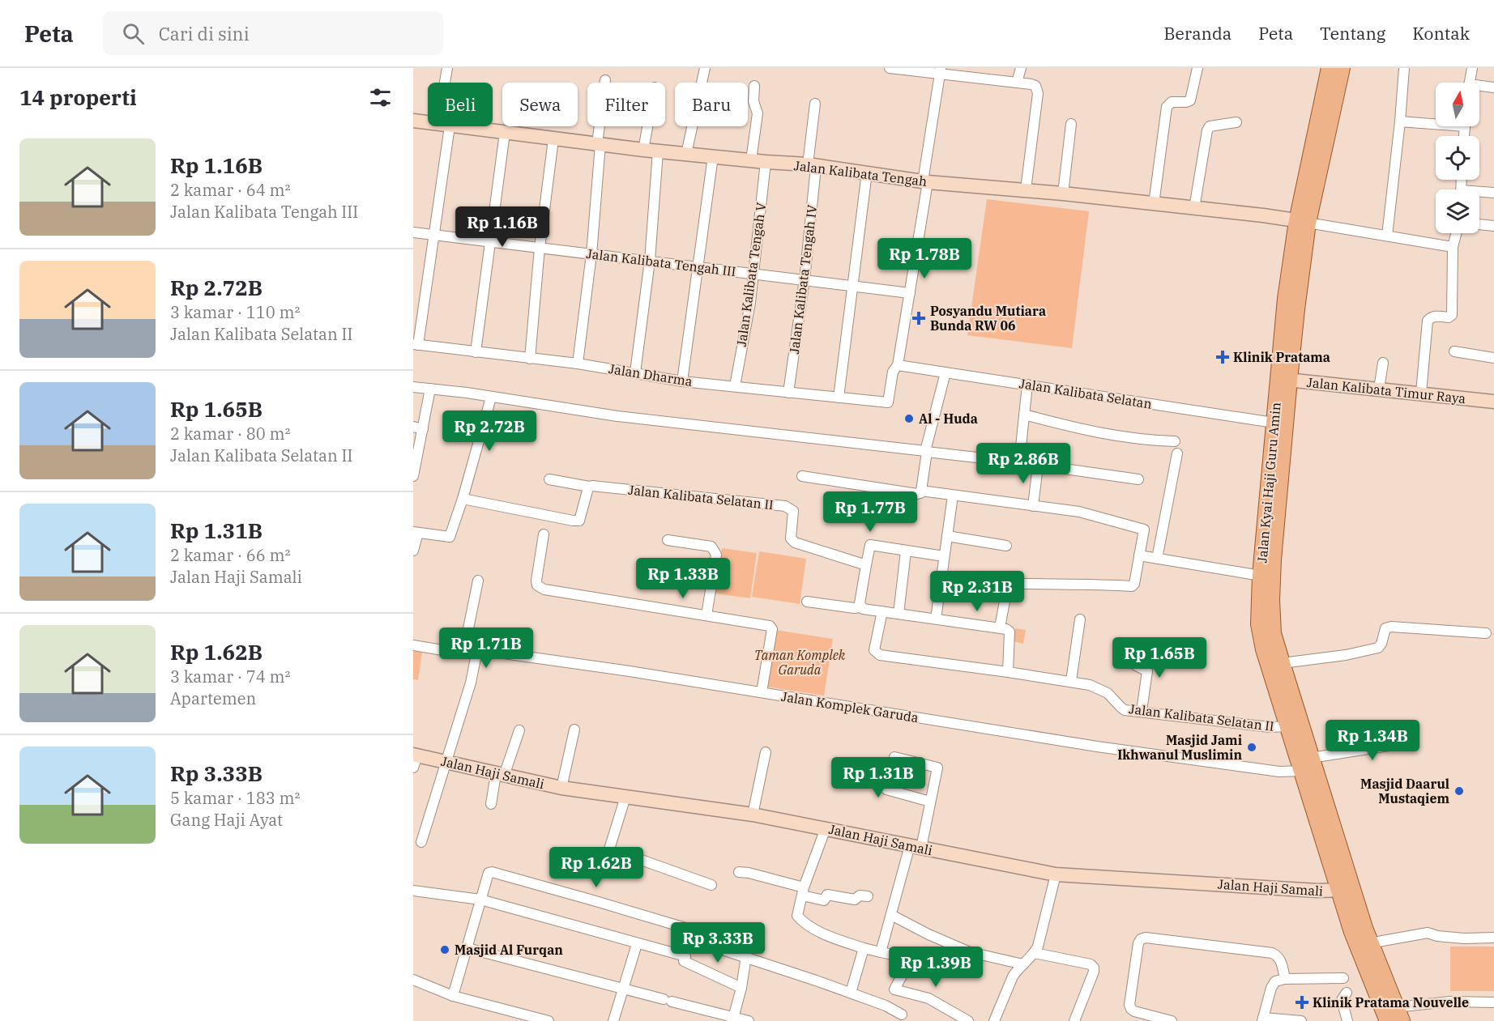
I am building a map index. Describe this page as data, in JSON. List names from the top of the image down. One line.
{"streets":{"main road":["Jalan Kyai Haji Guru Amin"],"street":["Jalan Kalibata Tengah","Jalan Kalibata Tengah III","Jalan Kalibata Tengah V","Jalan Kalibata Tengah IV","Jalan Dharma","Jalan Kalibata Timur Raya","Jalan Kalibata Selatan","Jalan Kalibata Selatan II","Jalan Komplek Garuda","Jalan Haji Samali"]},"crossings":[["Jalan Kalibata Tengah","Jalan Kalibata Tengah V"],["Jalan Kalibata Tengah","Jalan Kalibata Tengah IV"],["Jalan Kalibata Tengah","Jalan Kyai Haji Guru Amin"],["Jalan Kalibata Tengah III","Jalan Kalibata Tengah V"],["Jalan Kalibata Tengah III","Jalan Kalibata Tengah IV"],["Jalan Kalibata Tengah V","Jalan Dharma"],["Jalan Kalibata Tengah IV","Jalan Dharma"],["Jalan Dharma","Jalan Kalibata Selatan"],["Jalan Kalibata Timur Raya","Jalan Kyai Haji Guru Amin"],["Jalan Kalibata Selatan","Jalan Kyai Haji Guru Amin"],["Jalan Kyai Haji Guru Amin","Jalan Kalibata Selatan II"],["Jalan Kyai Haji Guru Amin","Jalan Komplek Garuda"],["Jalan Kyai Haji Guru Amin","Jalan Haji Samali"]],"parks":["Taman Komplek Garuda"],"places":{"health":["Posyandu Mutiara Bunda RW 06","Klinik Pratama","Klinik Pratama Nouvelle"],"other":["Al - Huda","Masjid Jami Ikhwanul Muslimin","Masjid Daarul Mustaqiem","Masjid Al Furqan"]},"north":"top","page":{"header":"Peta","search":"Cari di sini","nav":["Beranda","Peta","Tentang","Kontak"],"heading":"14 properti","chip":["Beli","Sewa","Filter","Baru"],"list":[{"name":"Rp 1.16B","note":"2 kamar · 64 m² · Jalan Kalibata Tengah III"},{"name":"Rp 2.72B","note":"3 kamar · 110 m² · Jalan Kalibata Selatan II"},{"name":"Rp 1.65B","note":"2 kamar · 80 m² · Jalan Kalibata Selatan II"},{"name":"Rp 1.31B","note":"2 kamar · 66 m² · Jalan Haji Samali"},{"name":"Rp 1.62B","note":"3 kamar · 74 m² · Apartemen"},{"name":"Rp 3.33B","note":"5 kamar · 183 m² · Gang Haji Ayat"}],"price":["Rp 1.16B","Rp 1.78B","Rp 2.72B","Rp 2.86B","Rp 1.77B","Rp 1.33B","Rp 2.31B","Rp 1.71B","Rp 1.65B","Rp 1.34B","Rp 1.31B","Rp 1.62B","Rp 3.33B","Rp 1.39B"]}}
